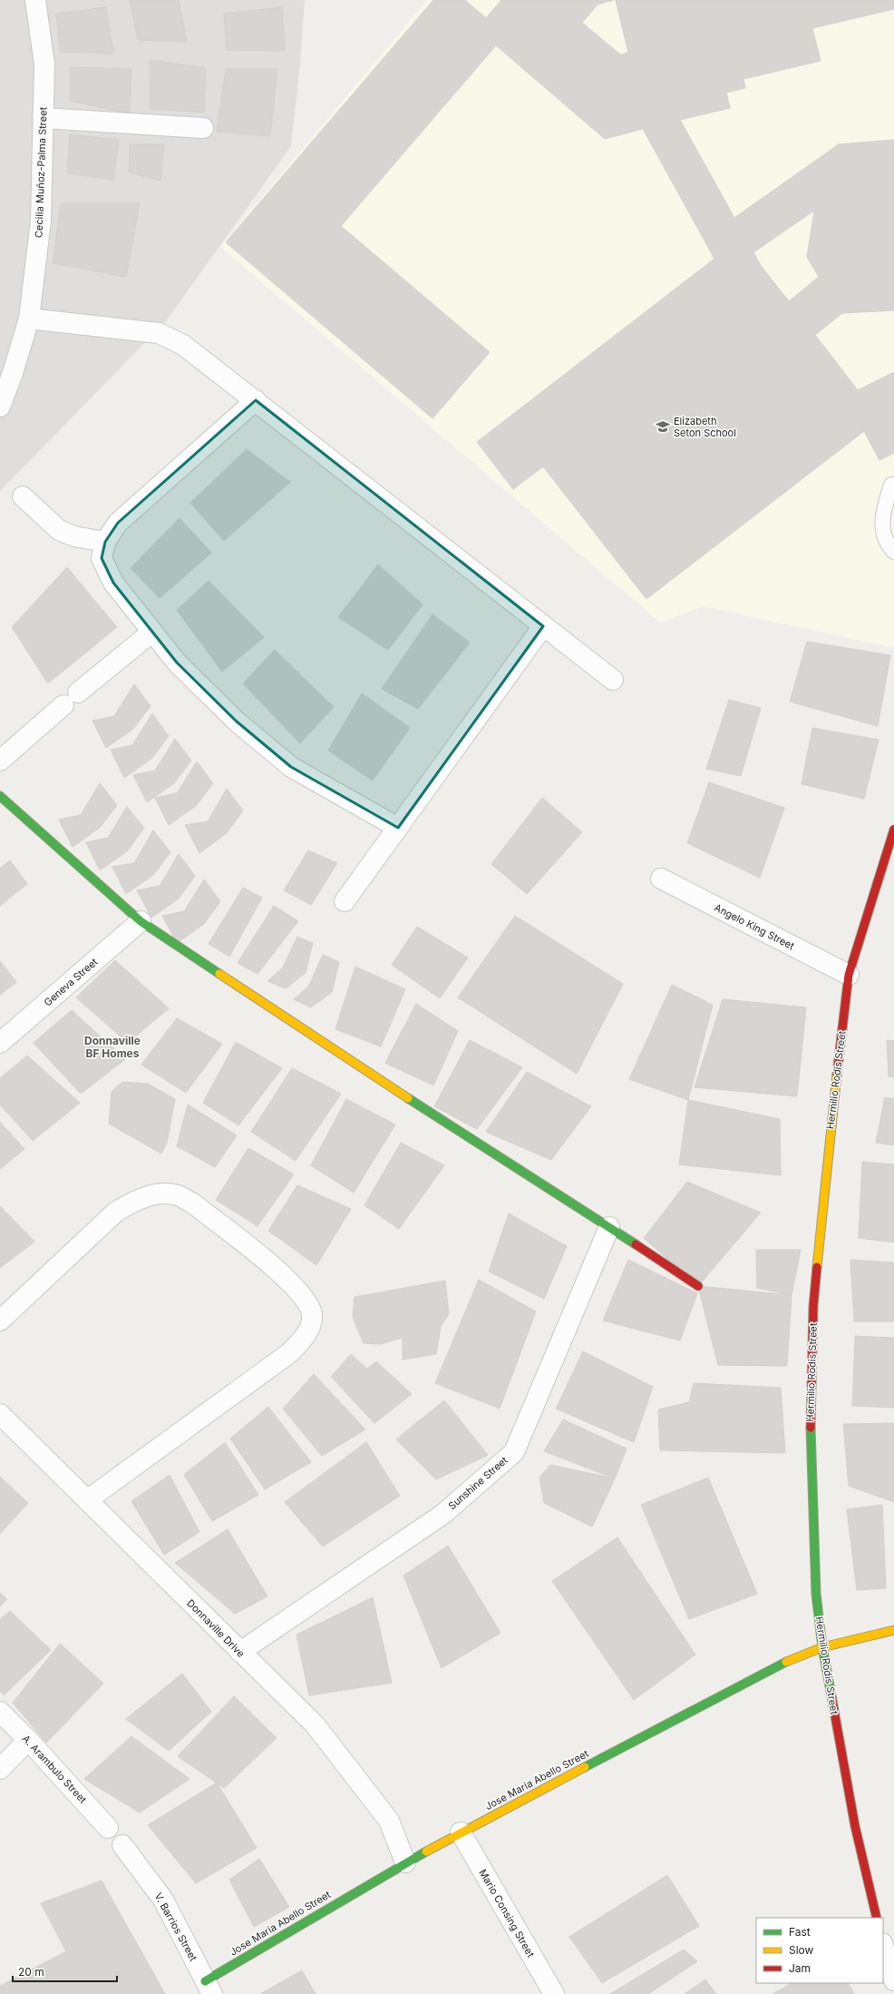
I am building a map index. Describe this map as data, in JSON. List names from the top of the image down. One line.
{"streets":{"street":["Cecilia Muñoz-Palma Street","Angelo King Street","Geneva Street","Hermilio Rodis Street","Sunshine Street","Donnaville Drive","A. Arambulo Street","Jose Maria Abello Street","Mario Consing Street","V. Barrios Street"]},"crossings":[["Angelo King Street","Hermilio Rodis Street"],["Hermilio Rodis Street","Jose Maria Abello Street"],["Sunshine Street","Donnaville Drive"],["Donnaville Drive","Jose Maria Abello Street"],["Jose Maria Abello Street","Mario Consing Street"],["Jose Maria Abello Street","V. Barrios Street"]],"districts":["Donnaville BF Homes"],"places":{"school or university":["Elizabeth Seton School"]},"legend":["Fast","Slow","Jam"],"scale_bar":"20 m"}
